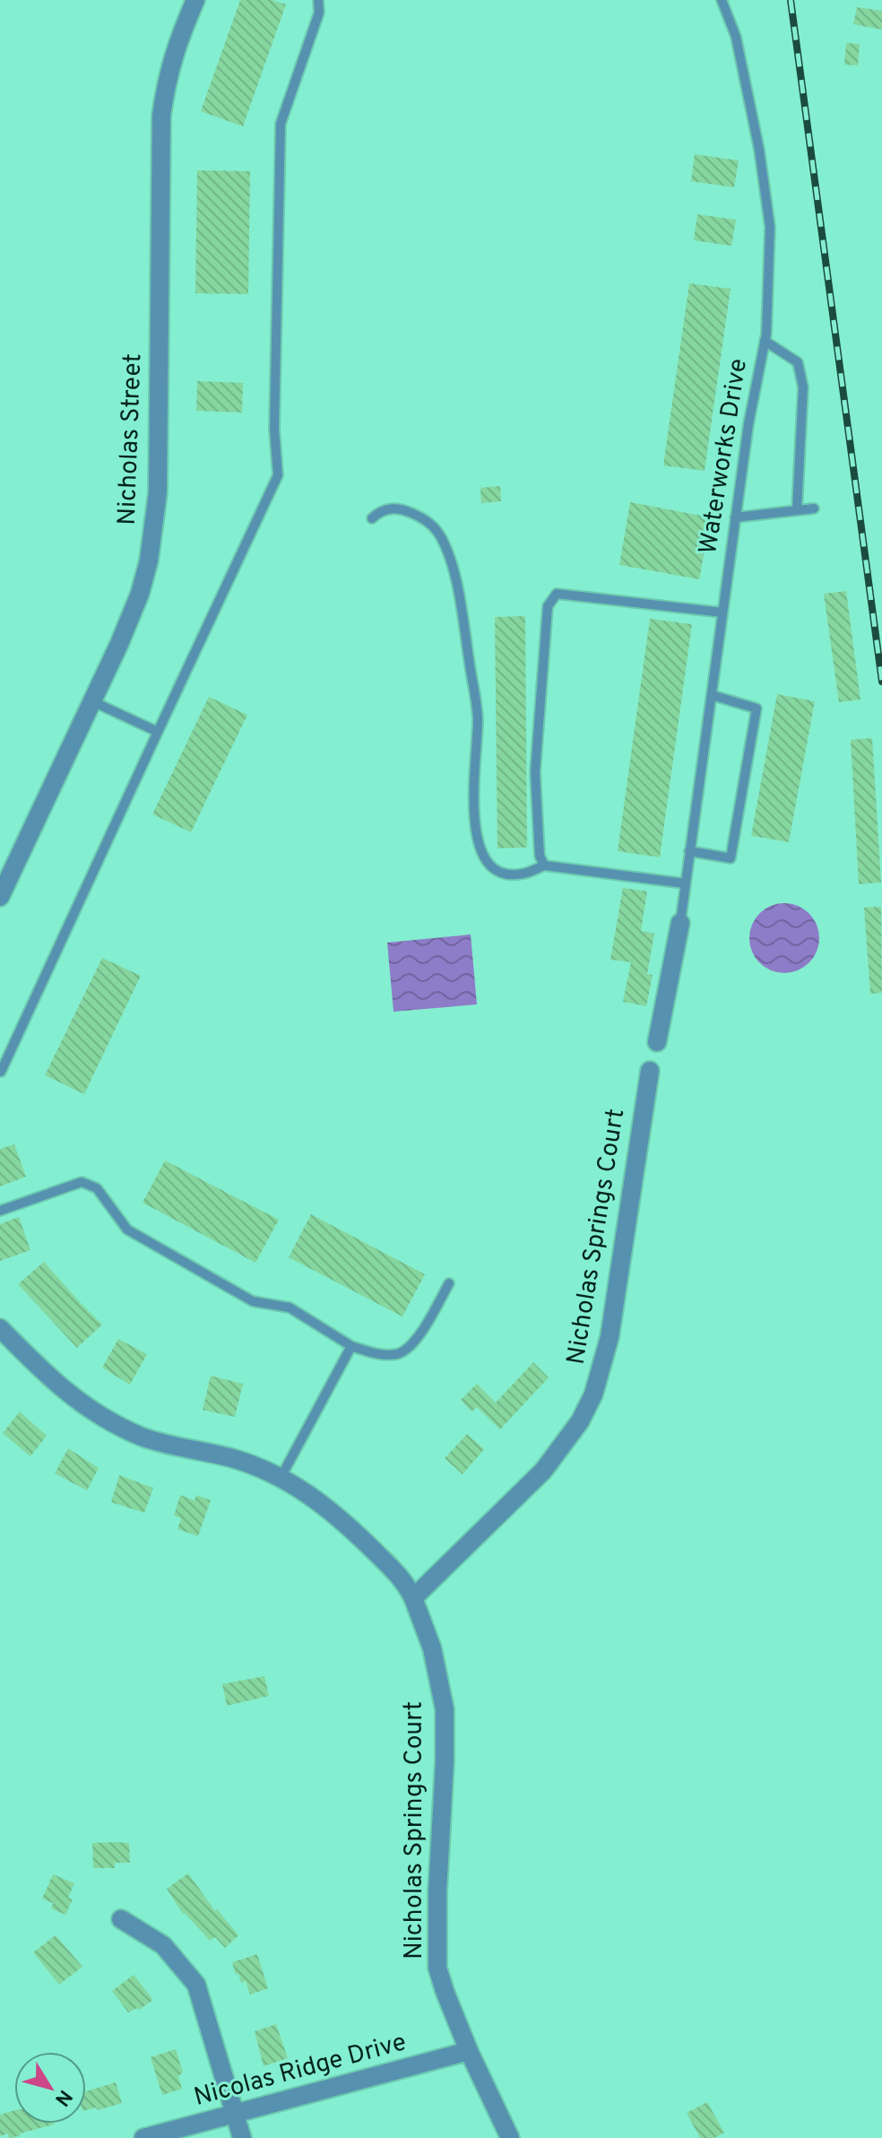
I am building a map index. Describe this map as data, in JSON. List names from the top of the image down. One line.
{"streets":{"street":["Nicholas Street","Nicholas Springs Court","Nicolas Ridge Drive"],"lane":["Waterworks Drive"]},"crossings":[["Nicholas Springs Court","Nicolas Ridge Drive"]],"north":"bottom right"}
